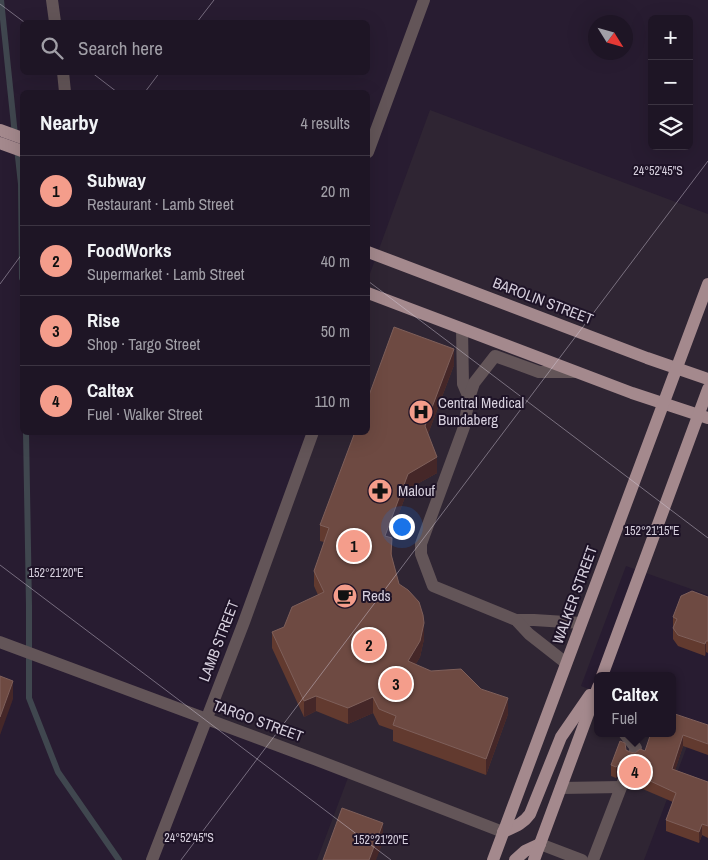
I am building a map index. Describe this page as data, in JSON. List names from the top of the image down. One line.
{"streets":{"main road":["BAROLIN STREET","WALKER STREET"],"street":["LAMB STREET","TARGO STREET"]},"crossings":[["BAROLIN STREET","WALKER STREET"],["WALKER STREET","TARGO STREET"],["LAMB STREET","TARGO STREET"]],"places":{"hospital":["Central Medical Bundaberg"],"pharmacy":["Malouf"],"cafe":["Reds"]},"north":"bottom right","page":{"map_buttons":["+","−"],"search":"Search here","heading":["Nearby","4 results"],"list":[{"mark":"1","name":"Subway","note":"Restaurant · Lamb Street","value":"20 m"},{"mark":"2","name":"FoodWorks","note":"Supermarket · Lamb Street","value":"40 m"},{"mark":"3","name":"Rise","note":"Shop · Targo Street","value":"50 m"},{"mark":"4","name":"Caltex","note":"Fuel · Walker Street","value":"110 m"}],"pins":["1","2","3","4"],"popup":["Caltex","Fuel"]},"coordinates":["24°52'45\"S","152°21'15\"E","152°21'20\"E"]}
